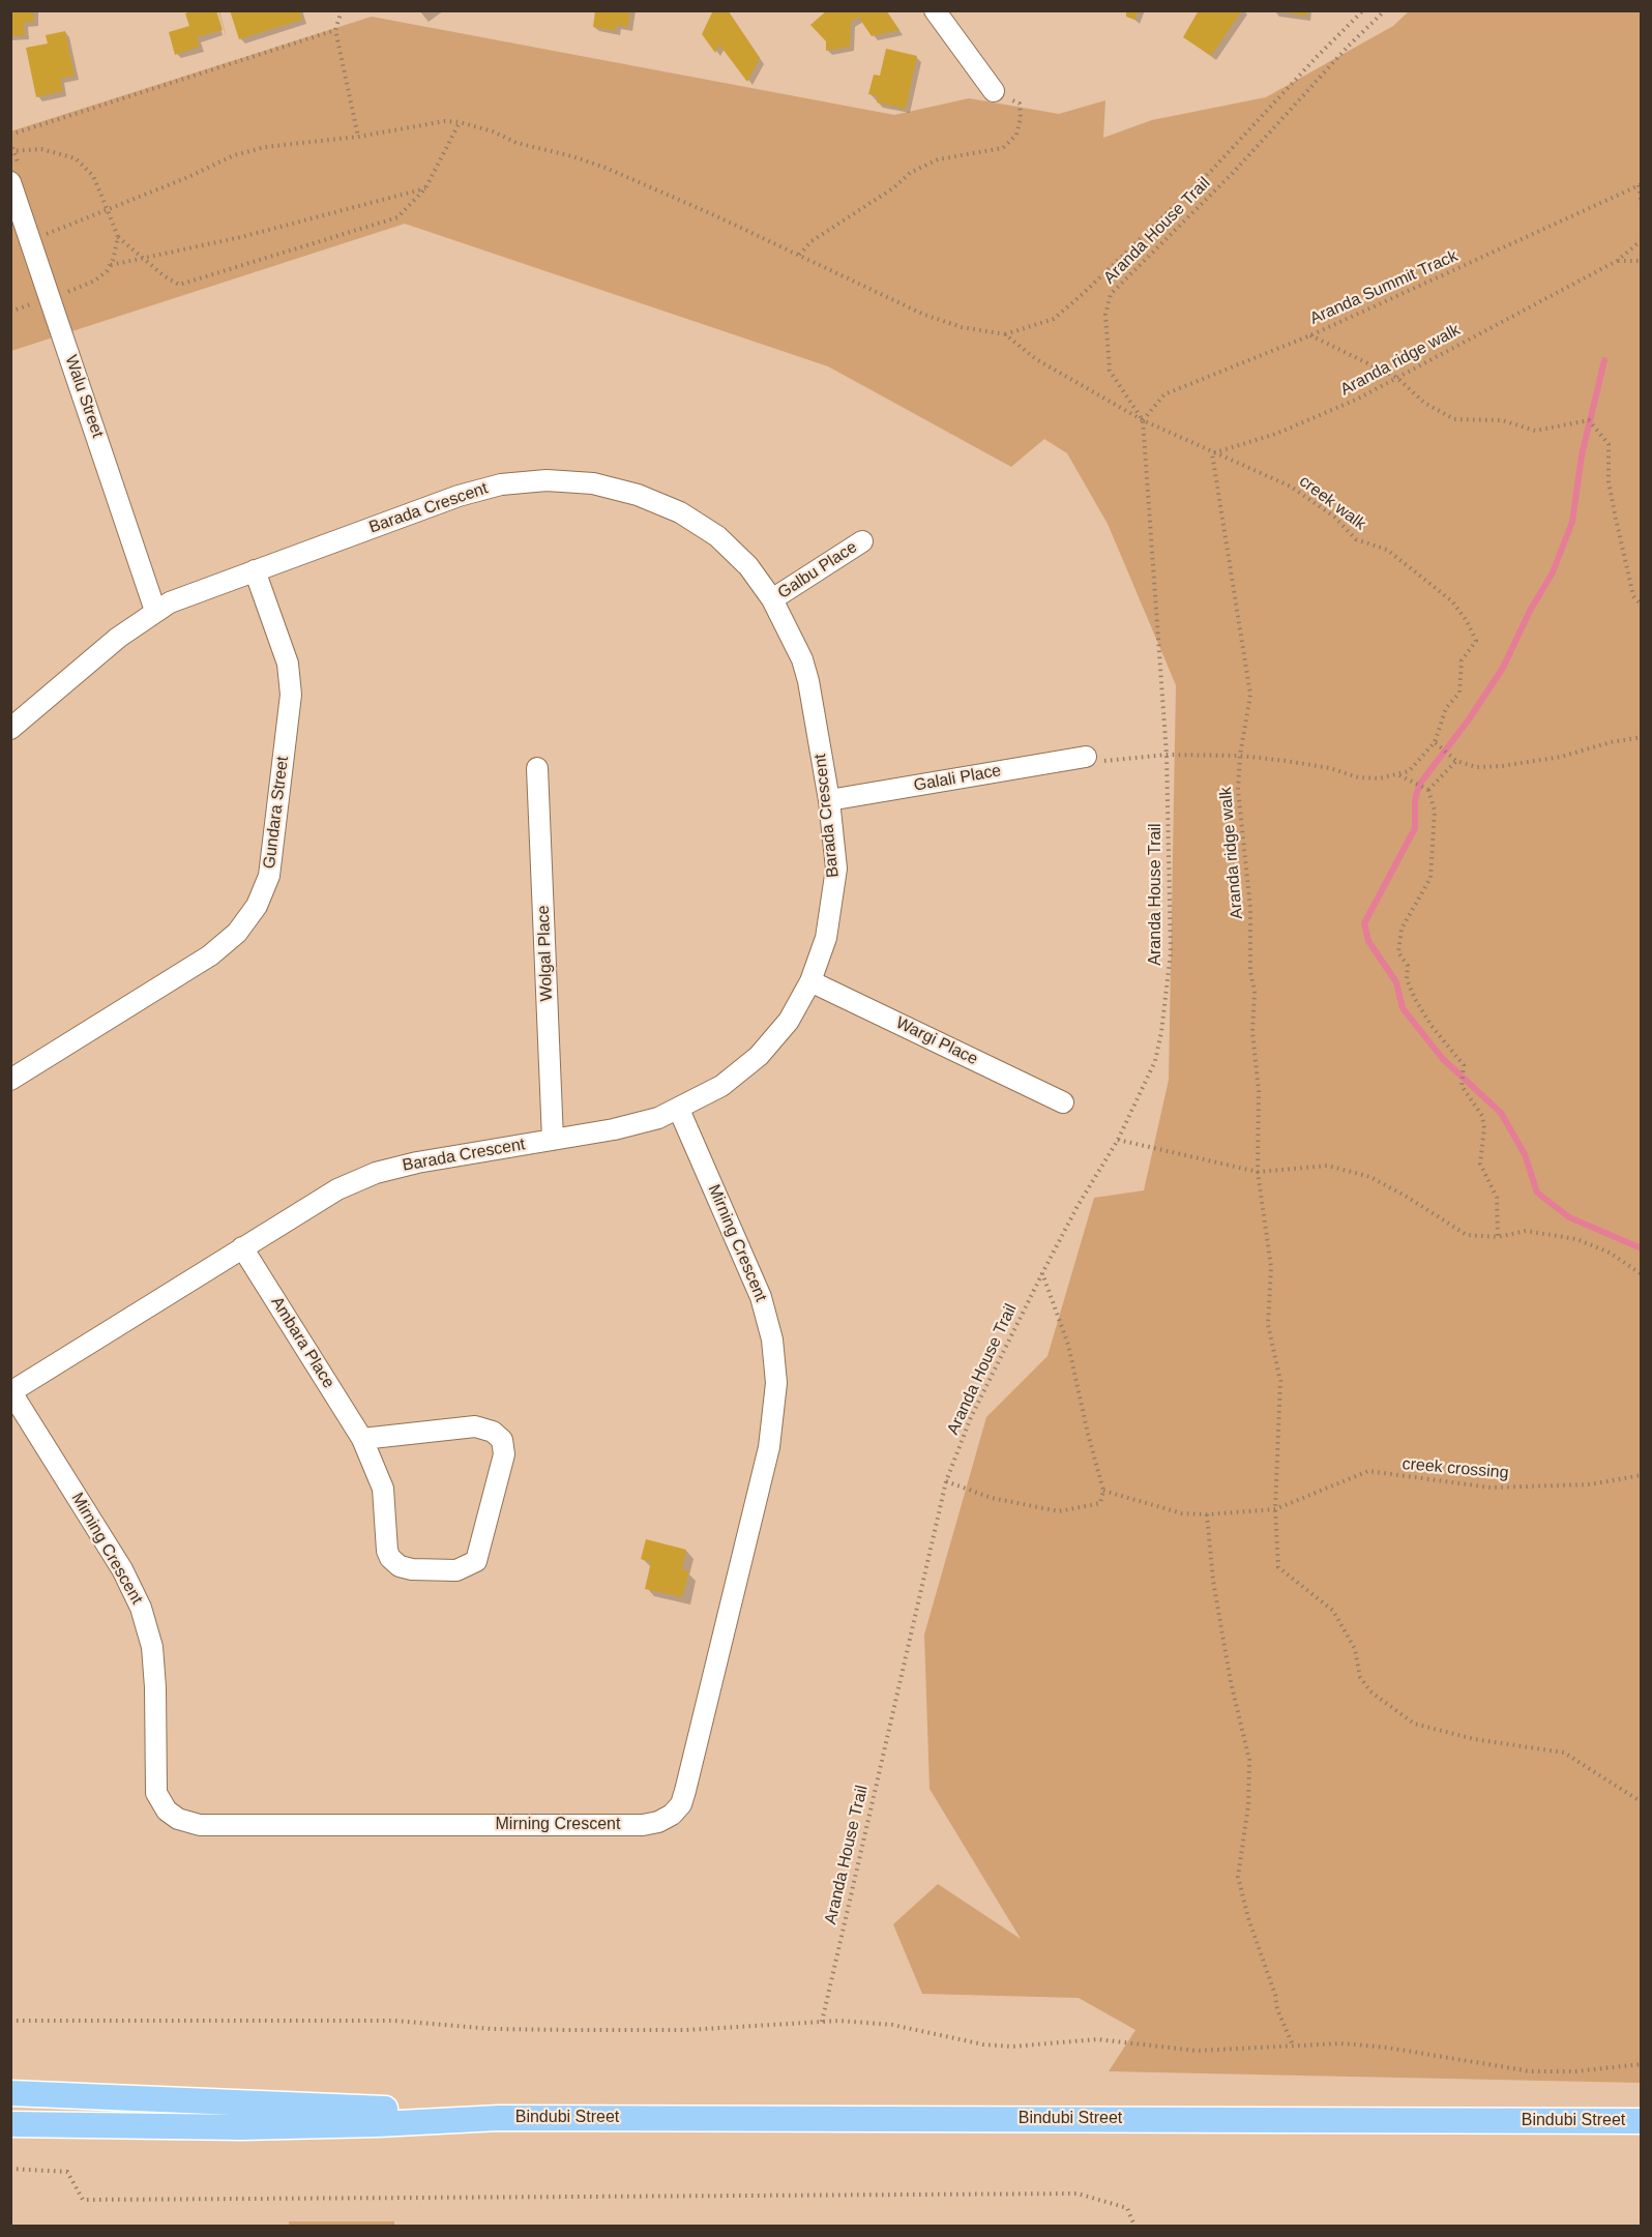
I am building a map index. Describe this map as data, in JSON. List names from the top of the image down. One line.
{"streets":{"main road":["Bindubi Street"],"street":["Walu Street","Barada Crescent","Galbu Place","Galali Place","Gundara Street","Wolgal Place","Wargi Place","Mirning Crescent","Ambara Place"],"path":["Aranda House Trail","Aranda Summit Track","Aranda ridge walk","creek walk","creek crossing"]},"crossings":[["Aranda House Trail","Aranda Summit Track"],["Aranda House Trail","creek walk"],["Aranda Summit Track","creek walk"],["Aranda ridge walk","creek walk"],["Aranda ridge walk","creek crossing"],["Walu Street","Barada Crescent"],["Barada Crescent","Galbu Place"],["Barada Crescent","Galali Place"],["Barada Crescent","Gundara Street"],["Barada Crescent","Wolgal Place"],["Barada Crescent","Wargi Place"],["Barada Crescent","Mirning Crescent"],["Barada Crescent","Ambara Place"]]}
